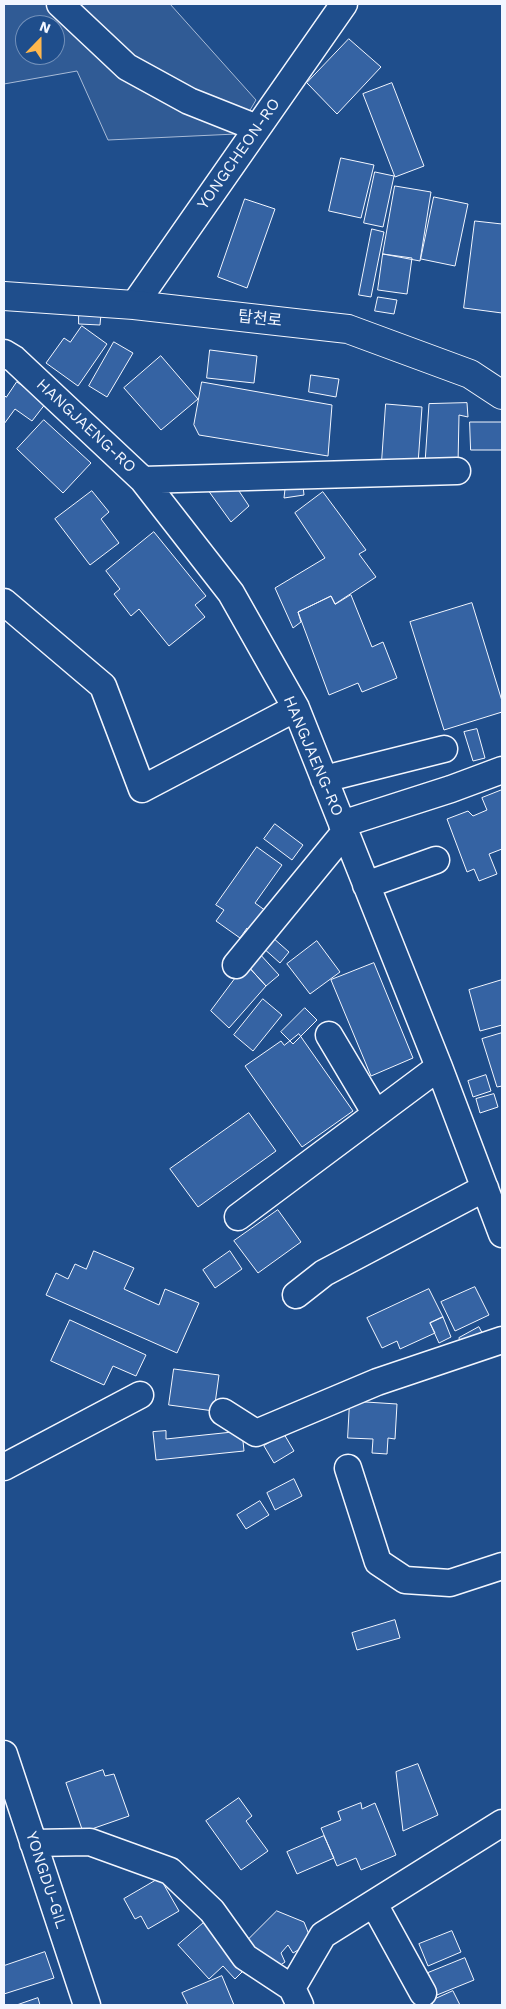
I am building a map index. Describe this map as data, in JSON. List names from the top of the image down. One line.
{"streets":{"main road":["탑천로"],"street":["YONGCHEON-RO","HANGJAENG-RO","YONGDU-GIL"]},"crossings":[["YONGCHEON-RO","탑천로"]],"north":"top"}
